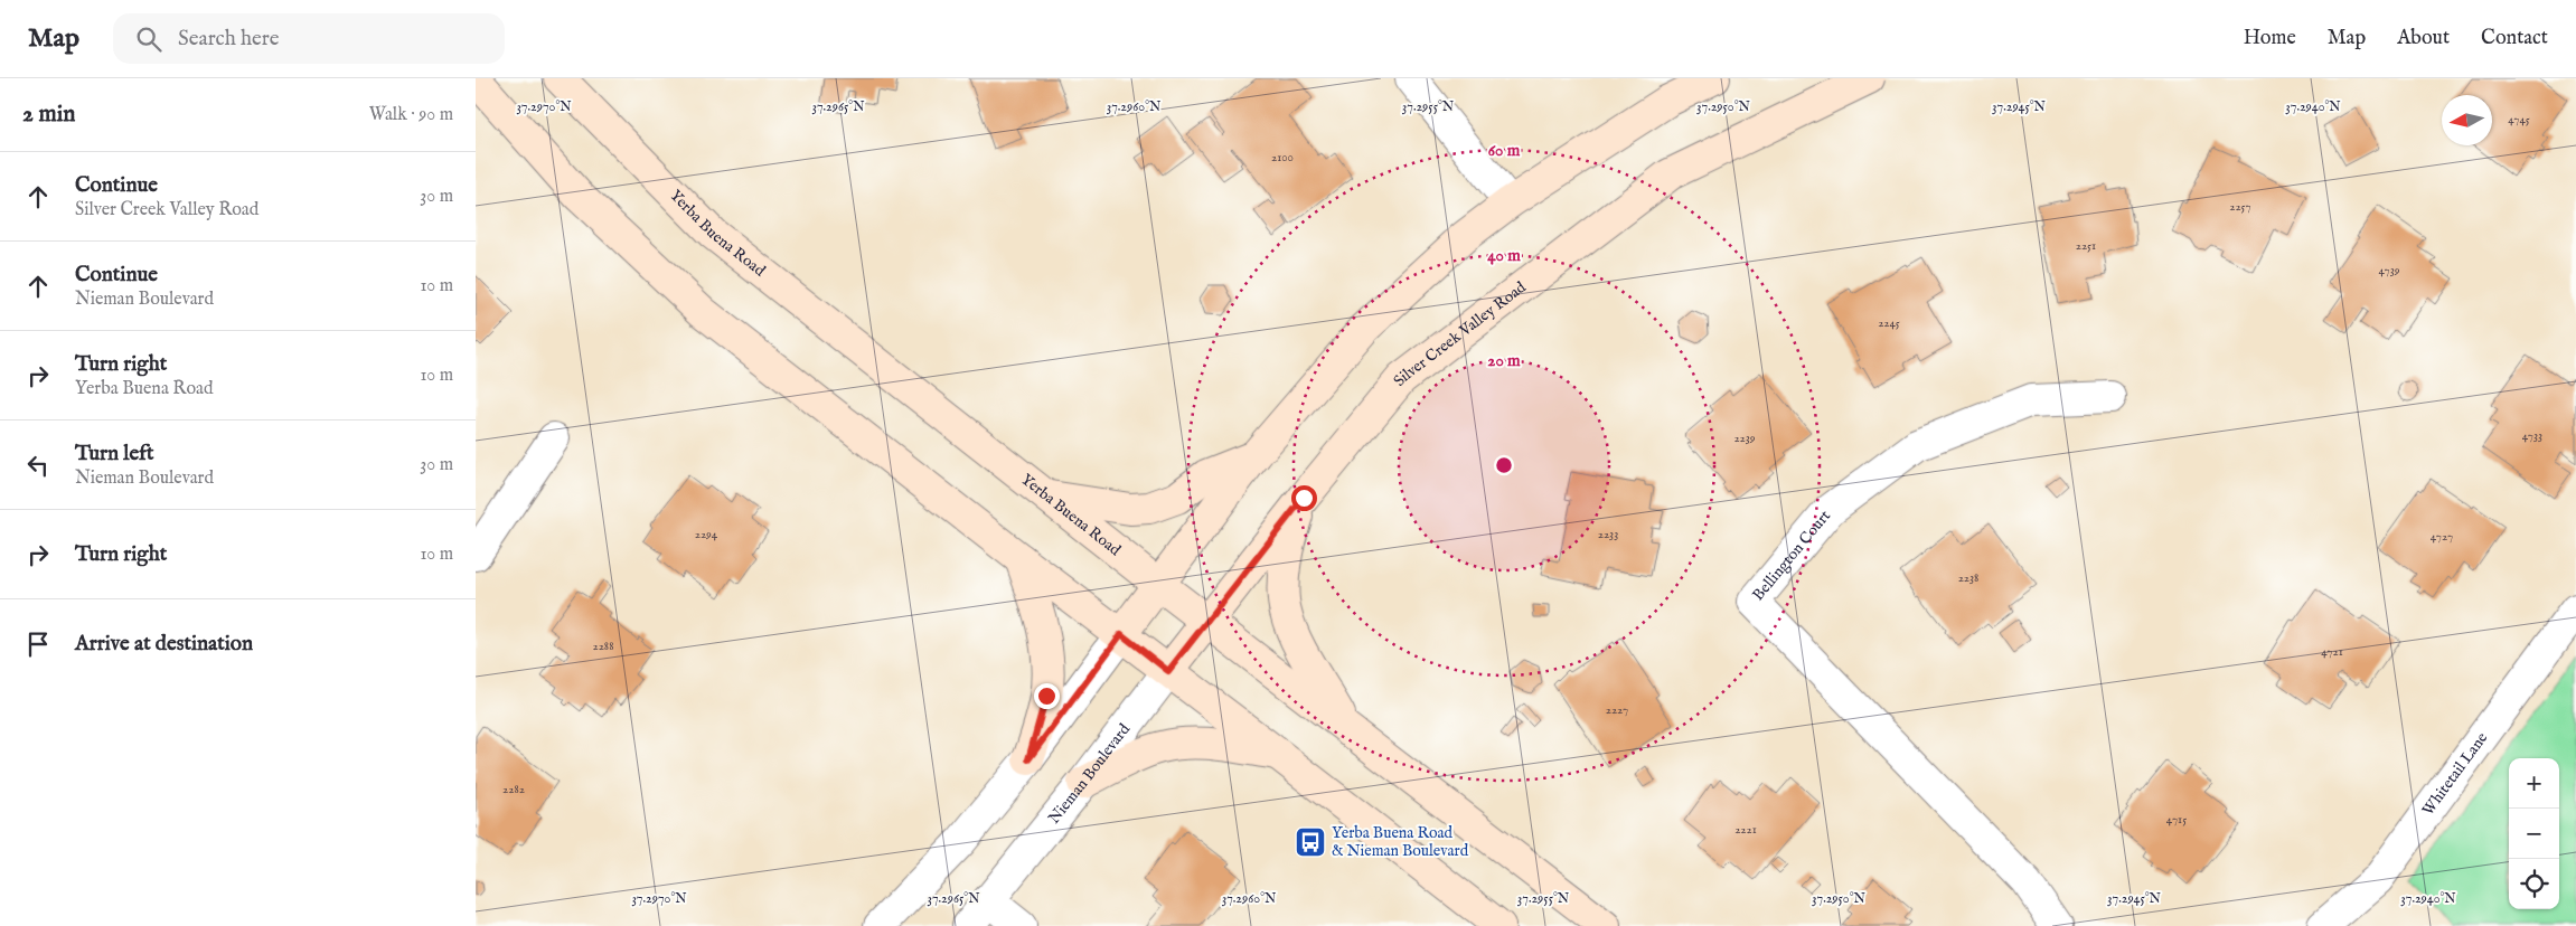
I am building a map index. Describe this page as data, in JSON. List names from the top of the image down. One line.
{"streets":{"main road":["Yerba Buena Road","Silver Creek Valley Road","Nieman Boulevard"],"street":["Bellington Court","Whitetail Lane"]},"crossings":[["Yerba Buena Road","Silver Creek Valley Road"],["Yerba Buena Road","Nieman Boulevard"],["Silver Creek Valley Road","Nieman Boulevard"]],"places":{"bus stop":["Yerba Buena Road & Nieman Boulevard"]},"house_numbers":["4745","2100","2257","2251","4739","2245","4733","2239","2294","2233","4727","2238","2288","4721","2227","2282","4715","2221"],"north":"left","page":{"header":"Map","search":"Search here","nav":["Home","Map","About","Contact"],"heading":["2 min","Walk · 90 m"],"list":[["Continue","Silver Creek Valley Road","30 m"],["Continue","Nieman Boulevard","10 m"],["Turn right","Yerba Buena Road","10 m"],["Turn left","Nieman Boulevard","30 m"],["Turn right","10 m"],"Arrive at destination"],"map_buttons":["+","−"]},"coordinates":["37.2970°N","37.2965°N","37.2960°N","37.2955°N","37.2950°N","37.2945°N","37.2940°N"],"rings":["60 m","40 m","20 m"]}
